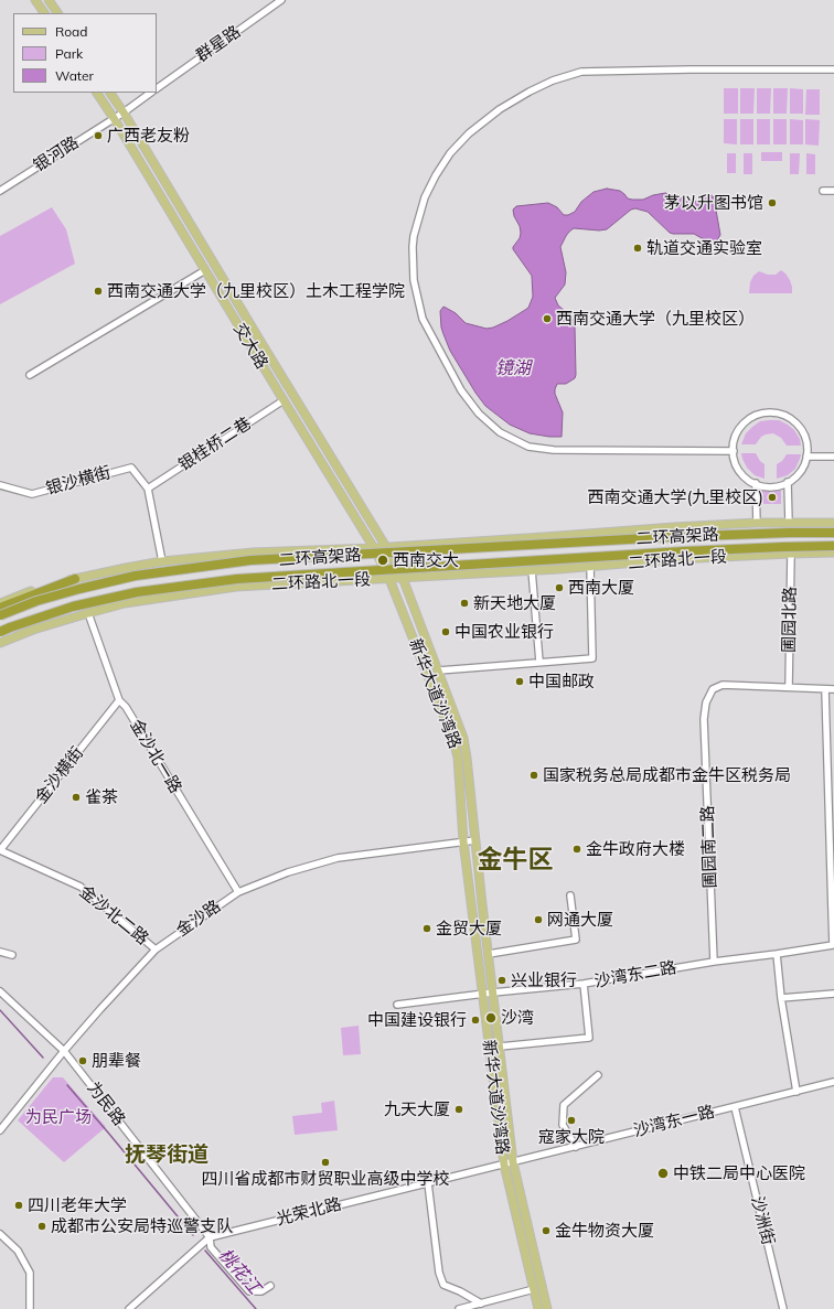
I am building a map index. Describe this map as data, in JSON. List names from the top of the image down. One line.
{"streets":{"highway":["二环高架路"],"main road":["交大路","二环路北一段","新华大道沙湾路"],"street":["群星路","银河路","银桂桥二巷","银沙横街","圃园北路","金沙北一路","金沙横街","圃园南二路","金沙北二路","金沙路","沙湾东二路","为民路","沙湾东一路","光荣北路","沙洲街"]},"crossings":[["银河路","交大路"],["交大路","银桂桥二巷"],["交大路","二环路北一段"],["交大路","新华大道沙湾路"],["银桂桥二巷","银沙横街"],["二环路北一段","圃园北路"],["二环路北一段","新华大道沙湾路"],["二环路北一段","金沙北一路"],["圃园北路","圃园南二路"],["新华大道沙湾路","金沙路"],["新华大道沙湾路","沙湾东二路"],["新华大道沙湾路","沙湾东一路"],["新华大道沙湾路","光荣北路"],["金沙北一路","金沙横街"],["金沙北一路","金沙路"],["金沙横街","金沙北二路"],["圃园南二路","沙湾东二路"],["金沙北二路","金沙路"],["金沙路","为民路"],["为民路","光荣北路"],["沙湾东一路","光荣北路"],["沙湾东一路","沙洲街"]],"districts":["金牛区","抚琴街道"],"water":["镜湖","桃花江"],"parks":["为民广场"],"places":["广西老友粉","茅以升图书馆","轨道交通实验室","西南交通大学（九里校区）土木工程学院","西南交通大学（九里校区）","西南交通大学(九里校区)","西南交大","西南大厦","新天地大厦","中国农业银行","中国邮政","国家税务总局成都市金牛区税务局","雀茶","金牛政府大楼","网通大厦","金贸大厦","兴业银行","沙湾","中国建设银行","朋辈餐","九天大厦","寇家大院","四川省成都市财贸职业高级中学校","中铁二局中心医院","四川老年大学","成都市公安局特巡警支队","金牛物资大厦"],"legend":["Road","Park","Water"]}
